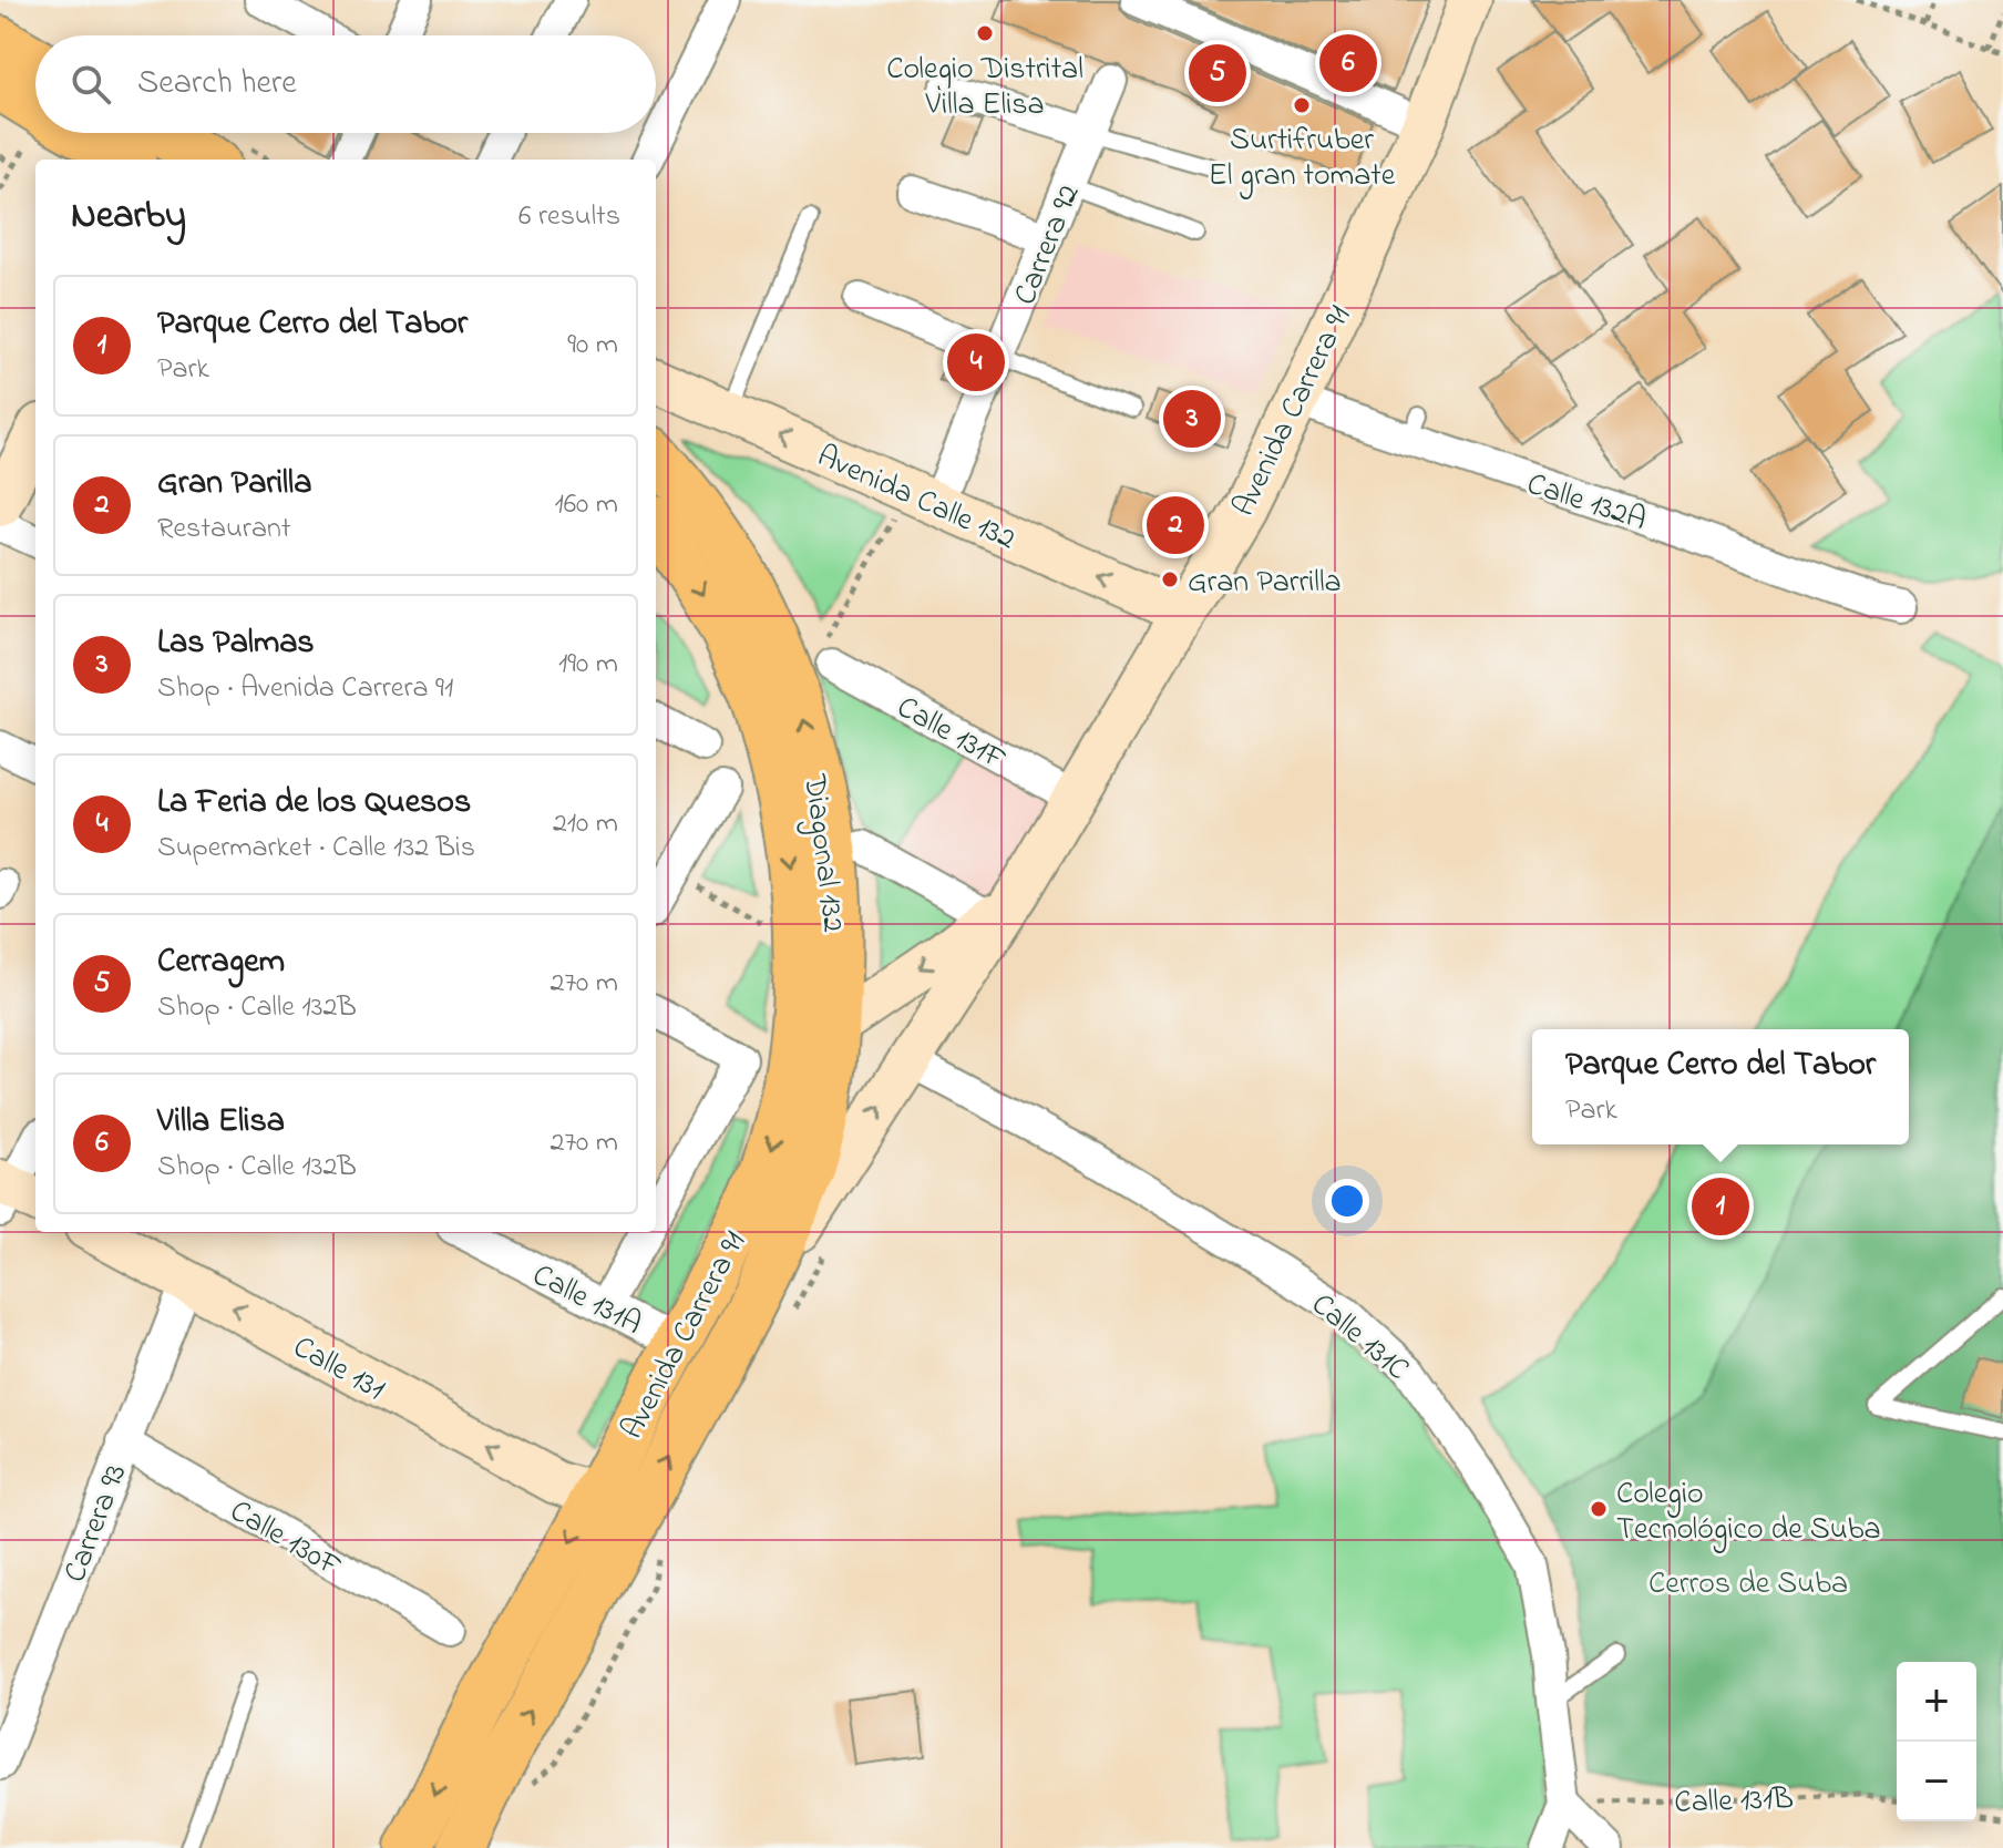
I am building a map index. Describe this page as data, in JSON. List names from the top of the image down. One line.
{"streets":{"main road":["Avenida Carrera 91","Avenida Calle 132","Diagonal 132","Calle 131"],"street":["Carrera 92","Calle 132A","Calle 131F","Calle 131A","Calle 131C","Carrera 93","Calle 130F"],"path":["Calle 131B"]},"crossings":[["Carrera 92","Avenida Calle 132"],["Avenida Carrera 91","Avenida Calle 132"],["Avenida Carrera 91","Calle 132A"],["Avenida Carrera 91","Calle 131F"],["Avenida Carrera 91","Diagonal 132"],["Avenida Carrera 91","Calle 131A"],["Avenida Carrera 91","Calle 131C"],["Avenida Carrera 91","Calle 131"],["Calle 131C","Calle 131B"],["Calle 131","Carrera 93"],["Carrera 93","Calle 130F"]],"one_way":["Avenida Calle 132","Calle 131"],"parks":["Cerros de Suba"],"places":["Colegio Distrital Villa Elisa","Surtifruber El gran tomate","Gran Parrilla","Colegio Tecnológico de Suba"],"page":{"pins":["6","5","4","3","2","1"],"search":"Search here","heading":["Nearby","6 results"],"list":[{"mark":"1","name":"Parque Cerro del Tabor","note":"Park","value":"90 m"},{"mark":"2","name":"Gran Parilla","note":"Restaurant","value":"160 m"},{"mark":"3","name":"Las Palmas","note":"Shop · Avenida Carrera 91","value":"190 m"},{"mark":"4","name":"La Feria de los Quesos","note":"Supermarket · Calle 132 Bis","value":"210 m"},{"mark":"5","name":"Cerragem","note":"Shop · Calle 132B","value":"270 m"},{"mark":"6","name":"Villa Elisa","note":"Shop · Calle 132B","value":"270 m"}],"popup":["Parque Cerro del Tabor","Park"],"map_buttons":["+","−"]}}
